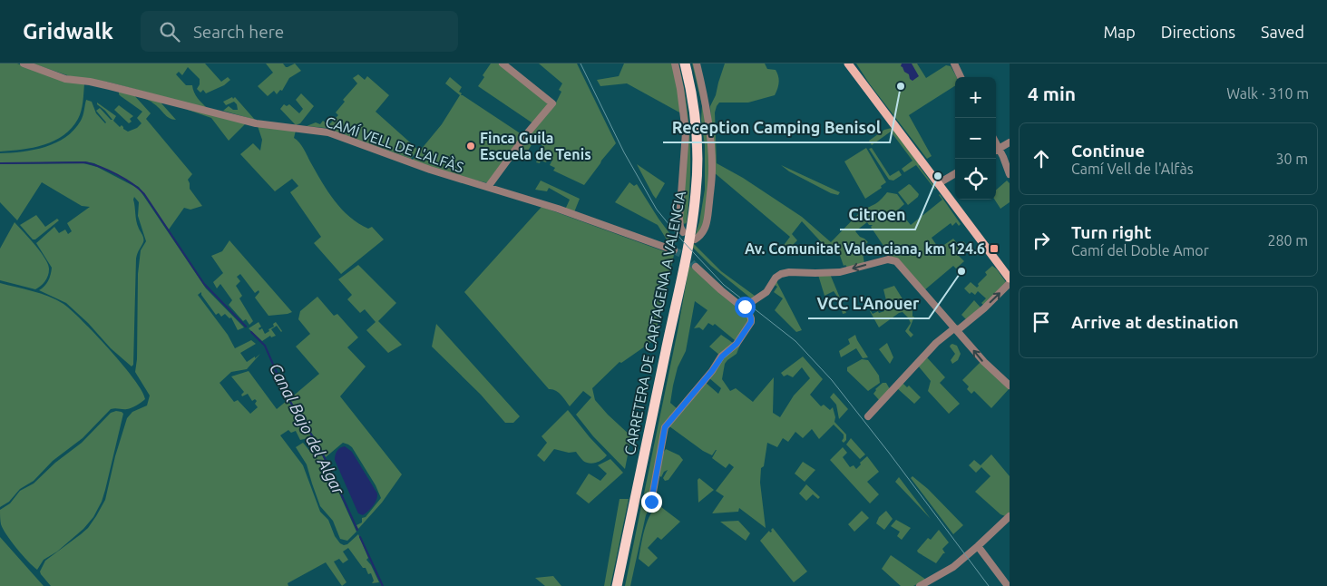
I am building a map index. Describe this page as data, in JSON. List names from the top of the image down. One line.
{"streets":{"highway":["CARRETERA DE CARTAGENA A VALENCIA"],"street":["CAMÍ VELL DE L'ALFÀS"]},"water":["Canal Bajo del Algar"],"places":{"other":["Reception Camping Benisol","Finca Guila Escuela de Tenis","Citroen","VCC L'Anouer"],"transit":["Av. Comunitat Valenciana, km 124.6"]},"page":{"header":"Gridwalk","search":"Search here","nav":["Map","Directions","Saved"],"heading":["4 min","Walk · 310 m"],"map_buttons":["+","−"],"list":[["Continue","Camí Vell de l'Alfàs","30 m"],["Turn right","Camí del Doble Amor","280 m"],"Arrive at destination"]}}
